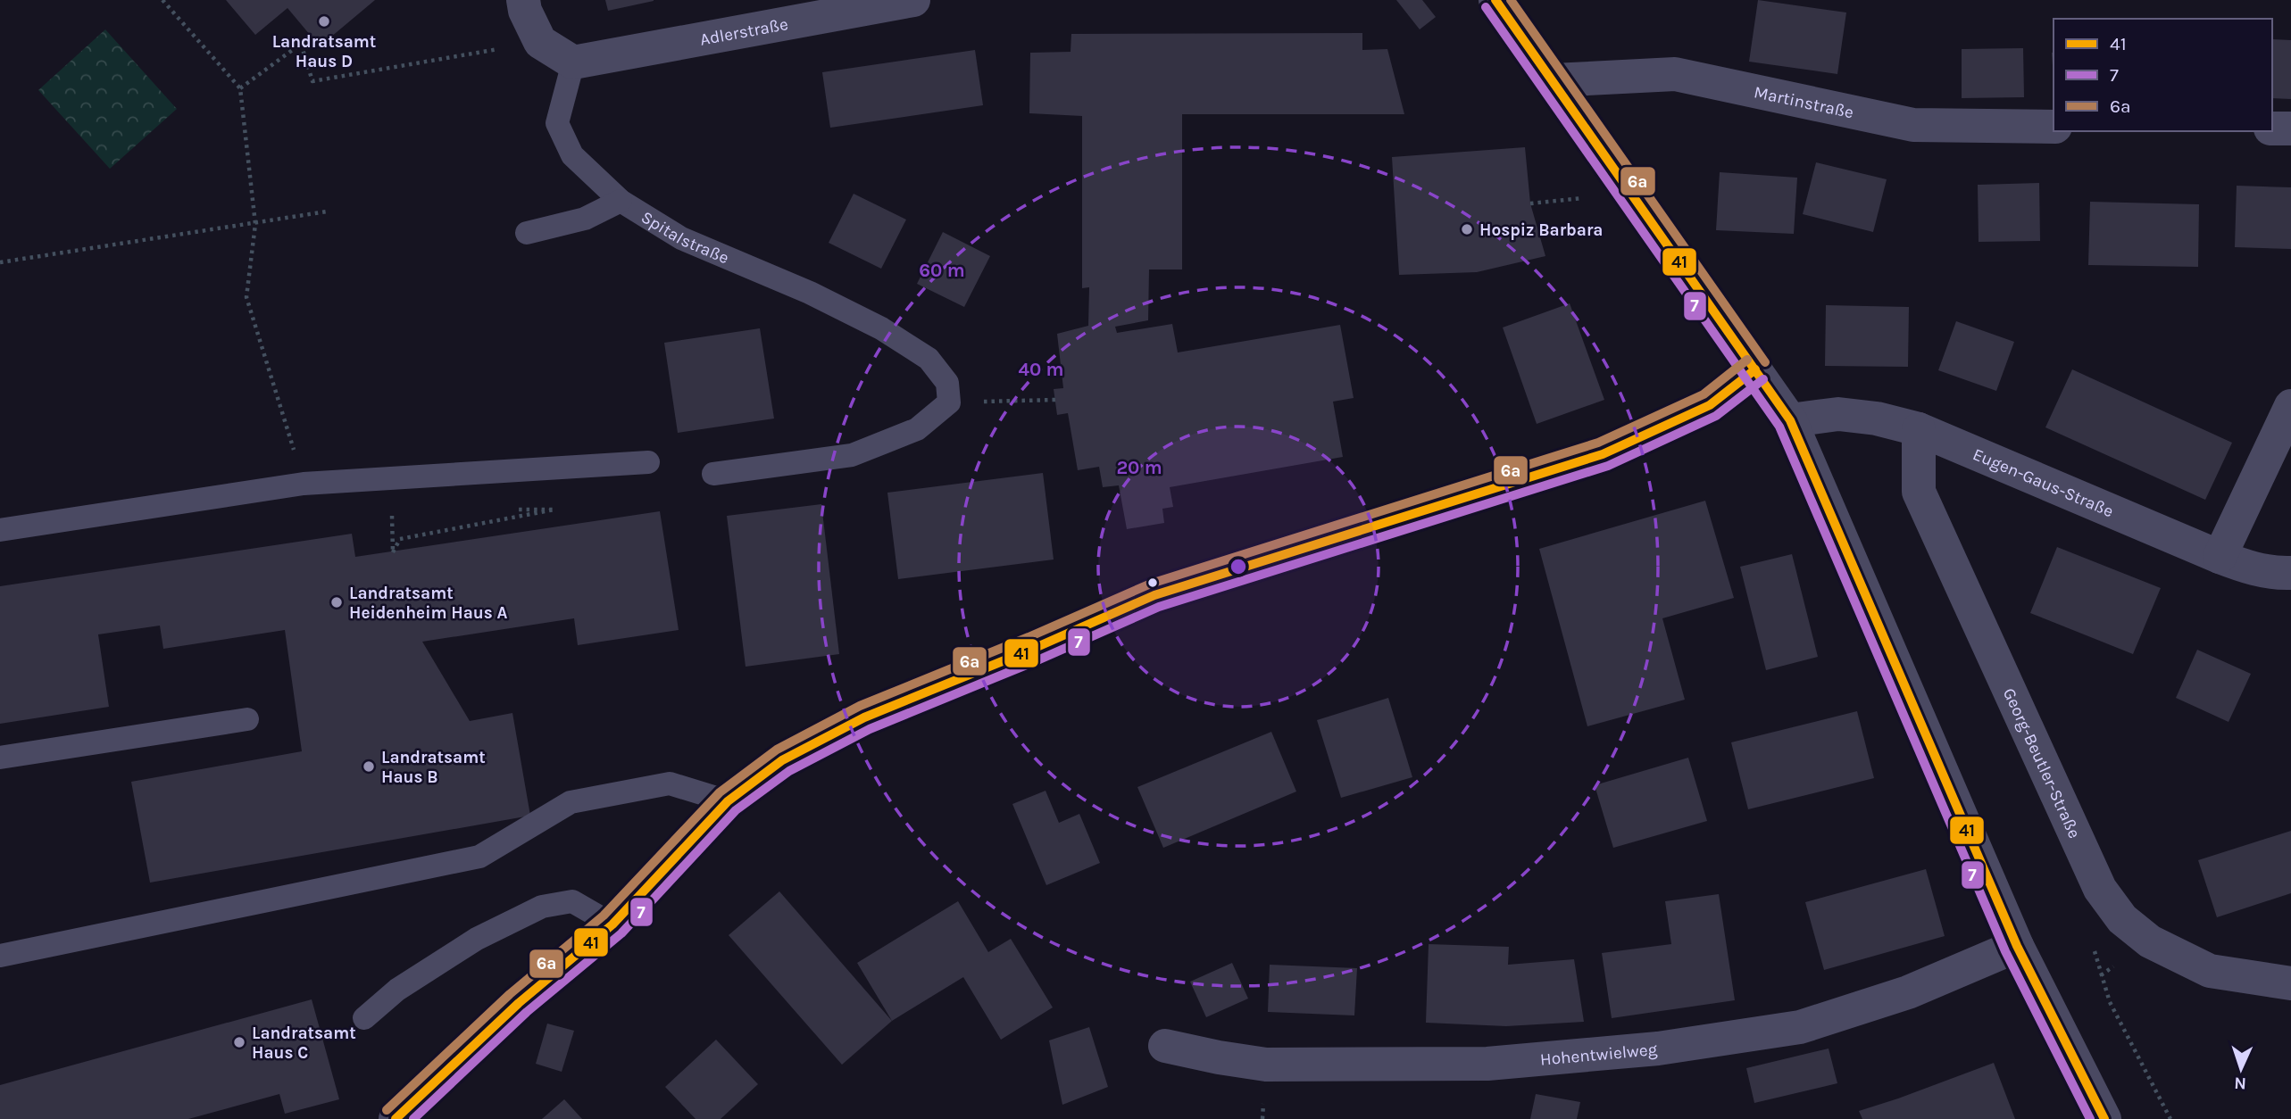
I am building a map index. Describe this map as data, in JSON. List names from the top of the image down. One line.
{"streets":{"street":["Adlerstraße","Martinstraße","Eugen-Gaus-Straße","Georg-Beutler-Straße","Hohentwielweg"],"lane":["Spitalstraße"]},"crossings":[["Adlerstraße","Spitalstraße"],["Eugen-Gaus-Straße","Georg-Beutler-Straße"]],"places":["Landratsamt Haus D","Hospiz Barbara","Landratsamt Heidenheim Haus A","Landratsamt Haus B","Landratsamt Haus C"],"lines":["transit line 41","transit line 6a","transit line 7"],"legend":["41","7","6a"],"north":"bottom","rings":["60 m","40 m","20 m"]}
